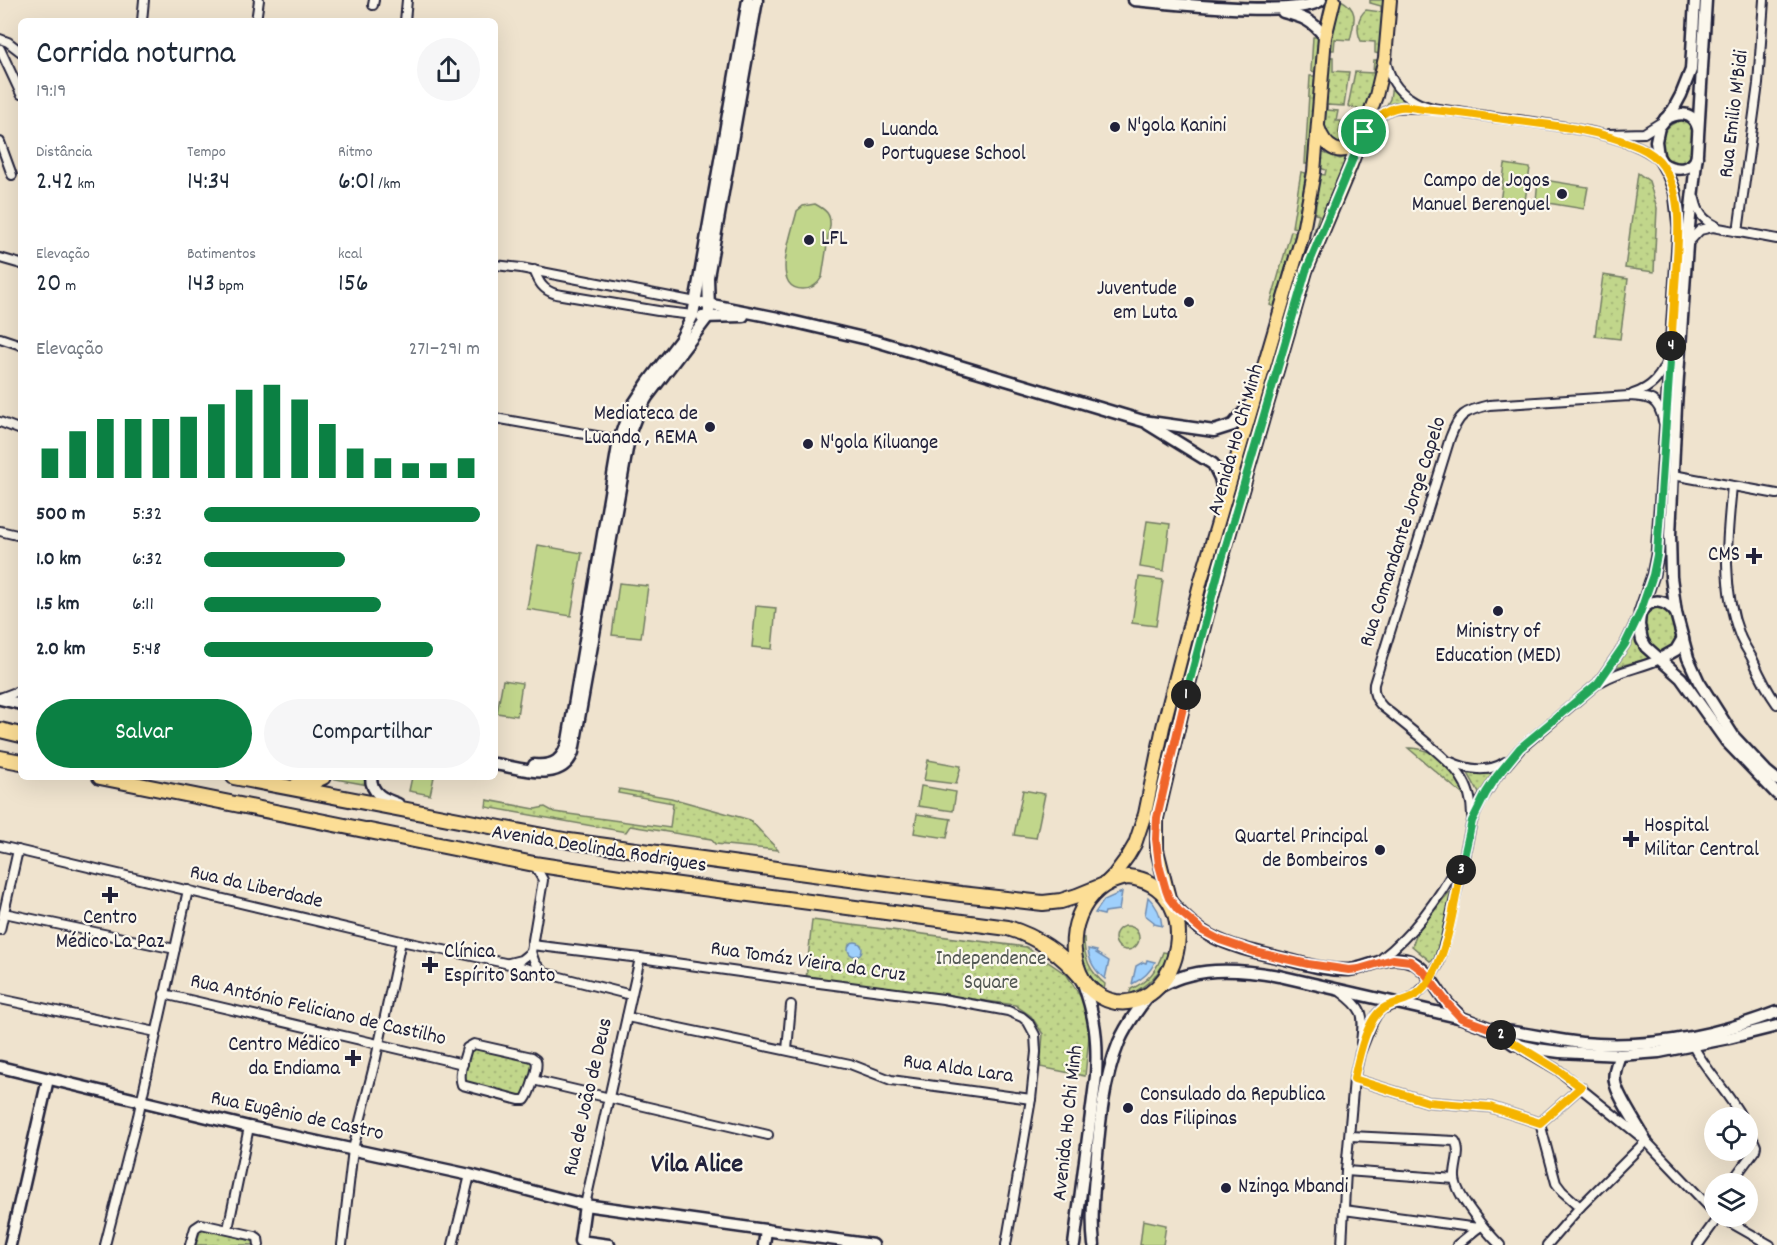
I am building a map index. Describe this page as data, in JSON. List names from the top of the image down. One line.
{"streets":{"highway":["Avenida Deolinda Rodrigues"],"main road":["Avenida Ho Chi Minh"],"street":["Rua Emilio M'Bidi","Rua Comandante Jorge Capelo","Rua da Liberdade","Rua Tomáz Vieira da Cruz","Rua António Feliciano de Castilho","Rua Alda Lara","Rua de João de Deus","Rua Eugênio de Castro"]},"crossings":[["Avenida Ho Chi Minh","Avenida Deolinda Rodrigues"],["Rua da Liberdade","Rua de João de Deus"],["Rua Tomáz Vieira da Cruz","Rua Alda Lara"],["Rua Tomáz Vieira da Cruz","Rua de João de Deus"],["Rua Alda Lara","Rua de João de Deus"],["Rua de João de Deus","Rua Eugênio de Castro"]],"districts":["Vila Alice"],"parks":["Independence Square"],"places":{"other":["N'gola Kanini","Luanda Portuguese School","Campo de Jogos Manuel Berenguel","LFL","Juventude em Luta","Mediateca de Luanda , REMA","N'gola Kiluange","Ministry of Education (MED)","Quartel Principal de Bombeiros","Consulado da Republica das Filipinas","Nzinga Mbandi"],"health":["CMS","Hospital Militar Central","Centro Médico La Paz","Clínica Espírito Santo","Centro Médico da Endiama"]},"page":{"heading":["Corrida noturna","19:19"],"stats":[["Distância","2.42 km"],["Tempo","14:34"],["Ritmo","6:01 /km"],["Elevação","20 m"],["Batimentos","143 bpm"],["kcal","156"]],"chart":["Elevação","271–291 m"],"pins":["4","1","3","2"],"list":[{"name":"500 m","note":"5:32"},{"name":"1.0 km","note":"6:32"},{"name":"1.5 km","note":"6:11"},{"name":"2.0 km","note":"5:48"}],"buttons":["Salvar","Compartilhar"]}}
